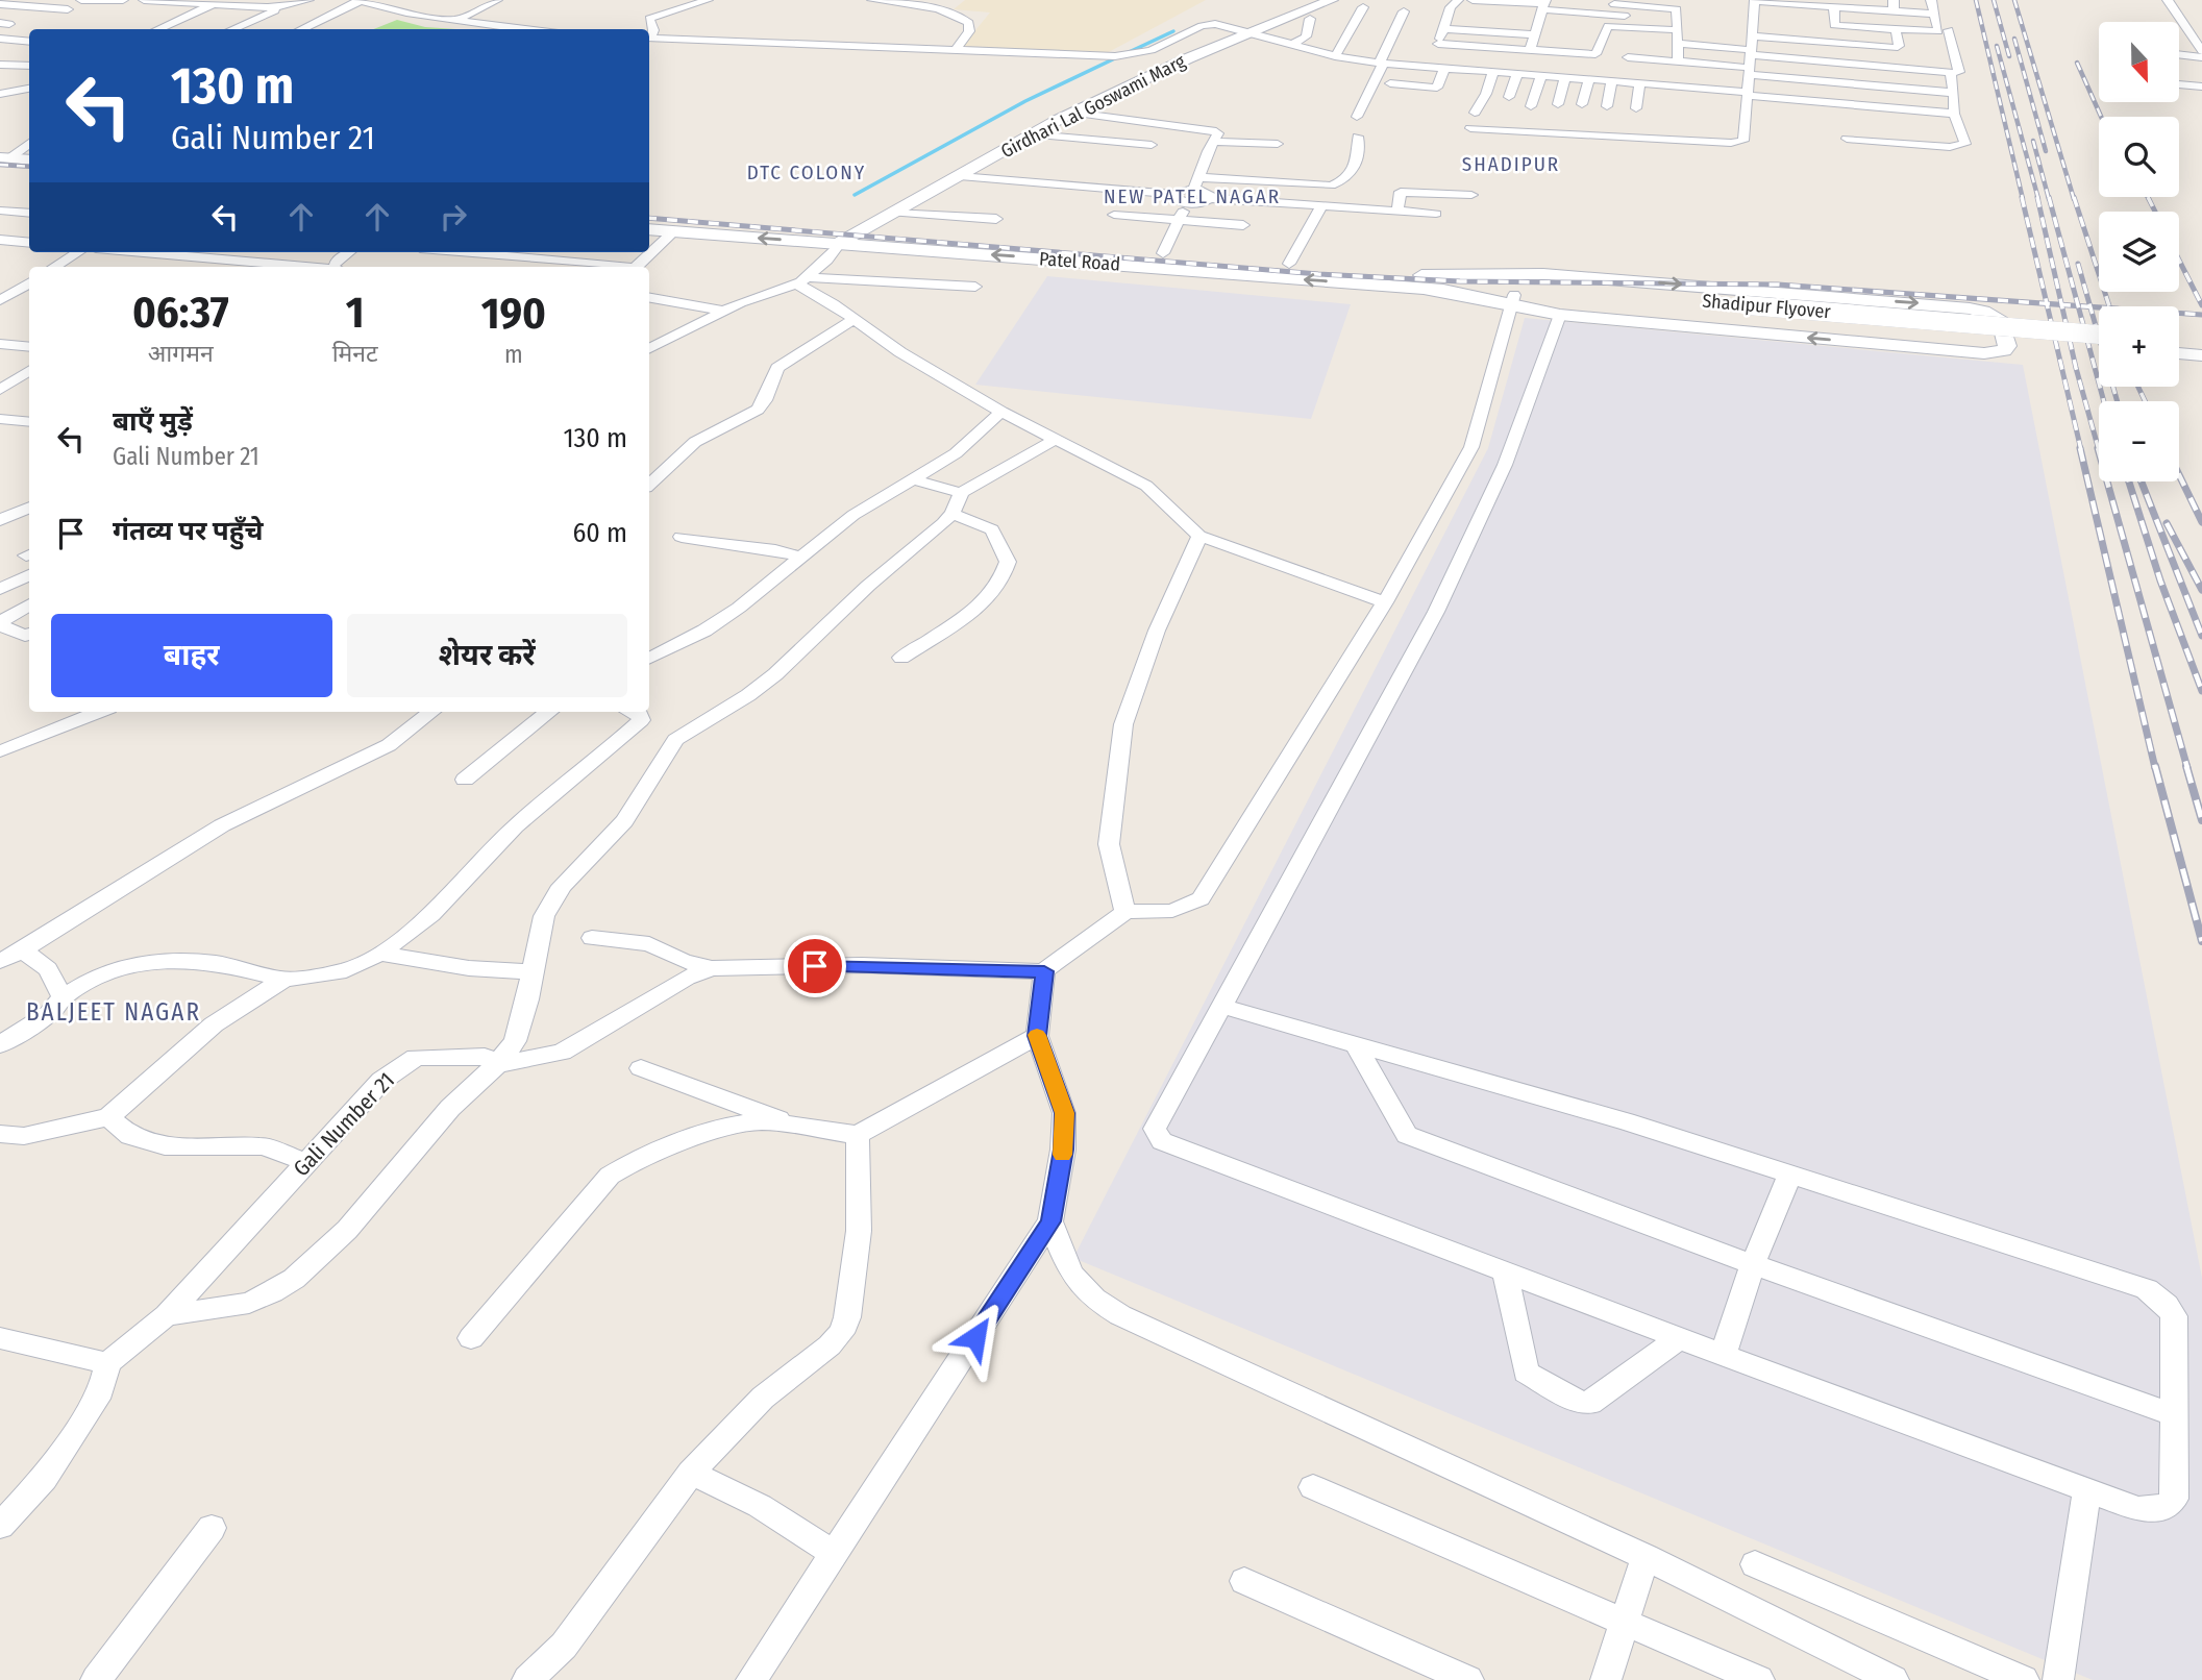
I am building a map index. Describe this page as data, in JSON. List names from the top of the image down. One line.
{"streets":{"main road":["Girdhari Lal Goswami Marg","Patel Road","Shadipur Flyover"],"street":["Gali Number 21"]},"crossings":[["Girdhari Lal Goswami Marg","Patel Road"],["Patel Road","Shadipur Flyover"]],"districts":["SHADIPUR","DTC COLONY","NEW PATEL NAGAR","BALJEET NAGAR"],"north":"bottom","page":{"map_buttons":["+","−"],"turn":["130 m","Gali Number 21"],"eta":["06:37","आगमन","1","मिनट","190","m"],"list":[{"name":"बाएँ मुड़ें","note":"Gali Number 21","value":"130 m"},{"name":"गंतव्य पर पहुँचे","value":"60 m"}],"buttons":["बाहर","शेयर करें"]}}
